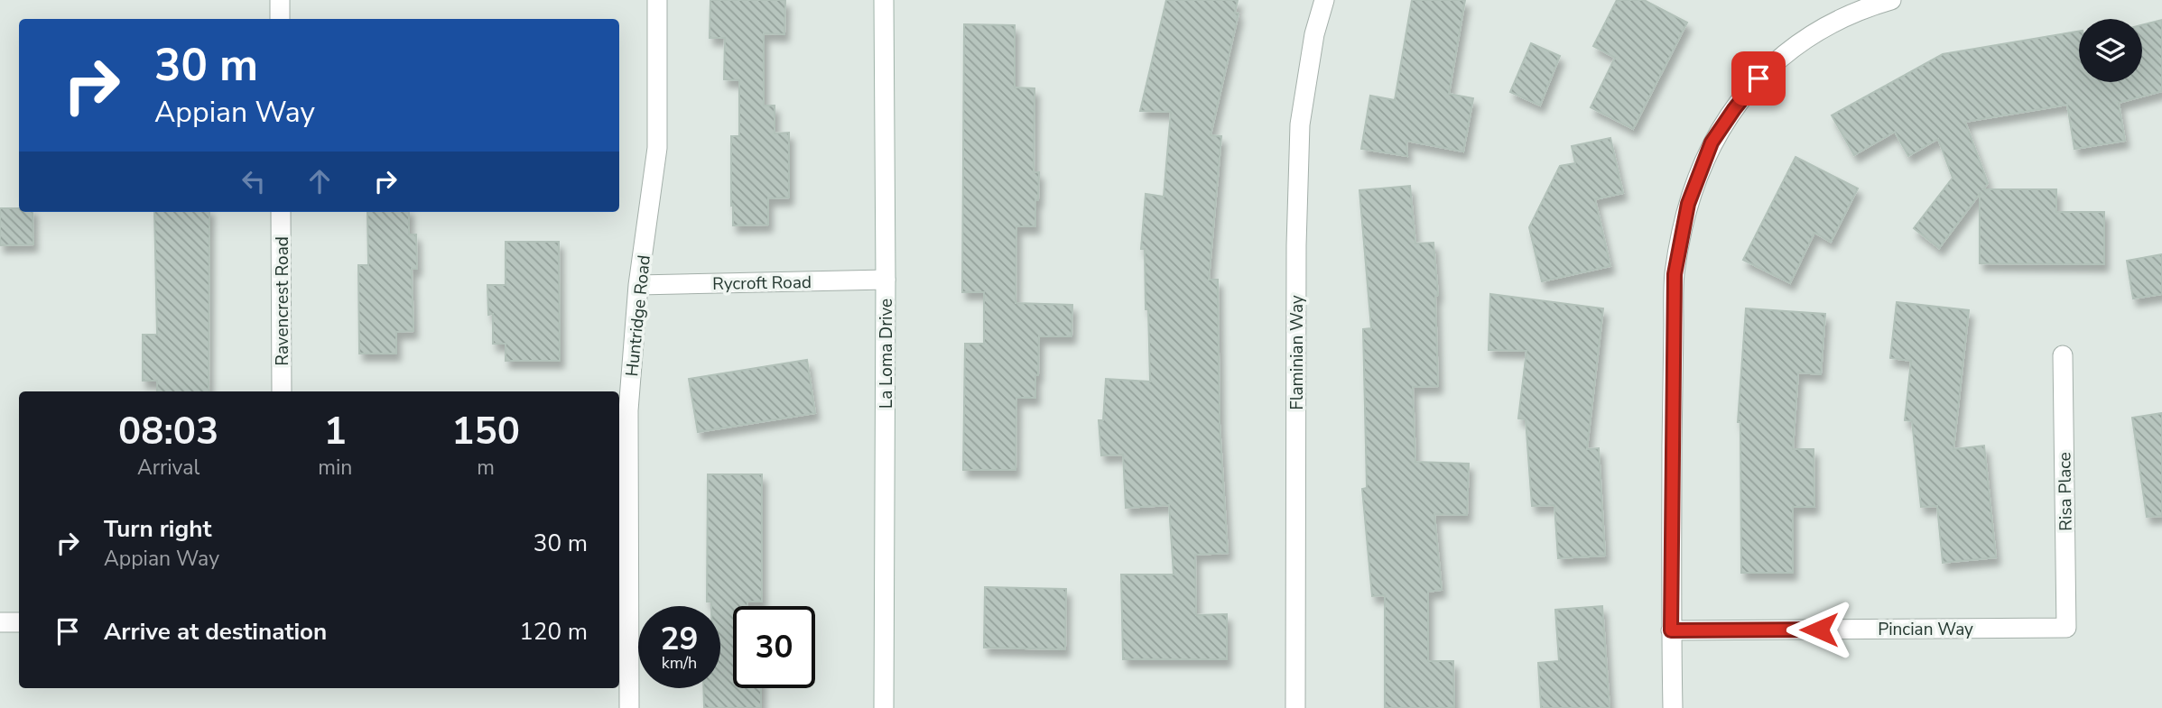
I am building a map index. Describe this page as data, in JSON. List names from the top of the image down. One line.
{"streets":{"street":["Rycroft Road","Ravencrest Road","Huntridge Road","Flaminian Way","La Loma Drive","Risa Place","Pincian Way"]},"crossings":[["Rycroft Road","Huntridge Road"],["Rycroft Road","La Loma Drive"],["Risa Place","Pincian Way"]],"page":{"turn":["30 m","Appian Way"],"eta":["08:03","Arrival","1","min","150","m"],"list":[{"name":"Turn right","note":"Appian Way","value":"30 m"},{"name":"Arrive at destination","value":"120 m"}],"speed":"29 km/h","limit":"30"}}
